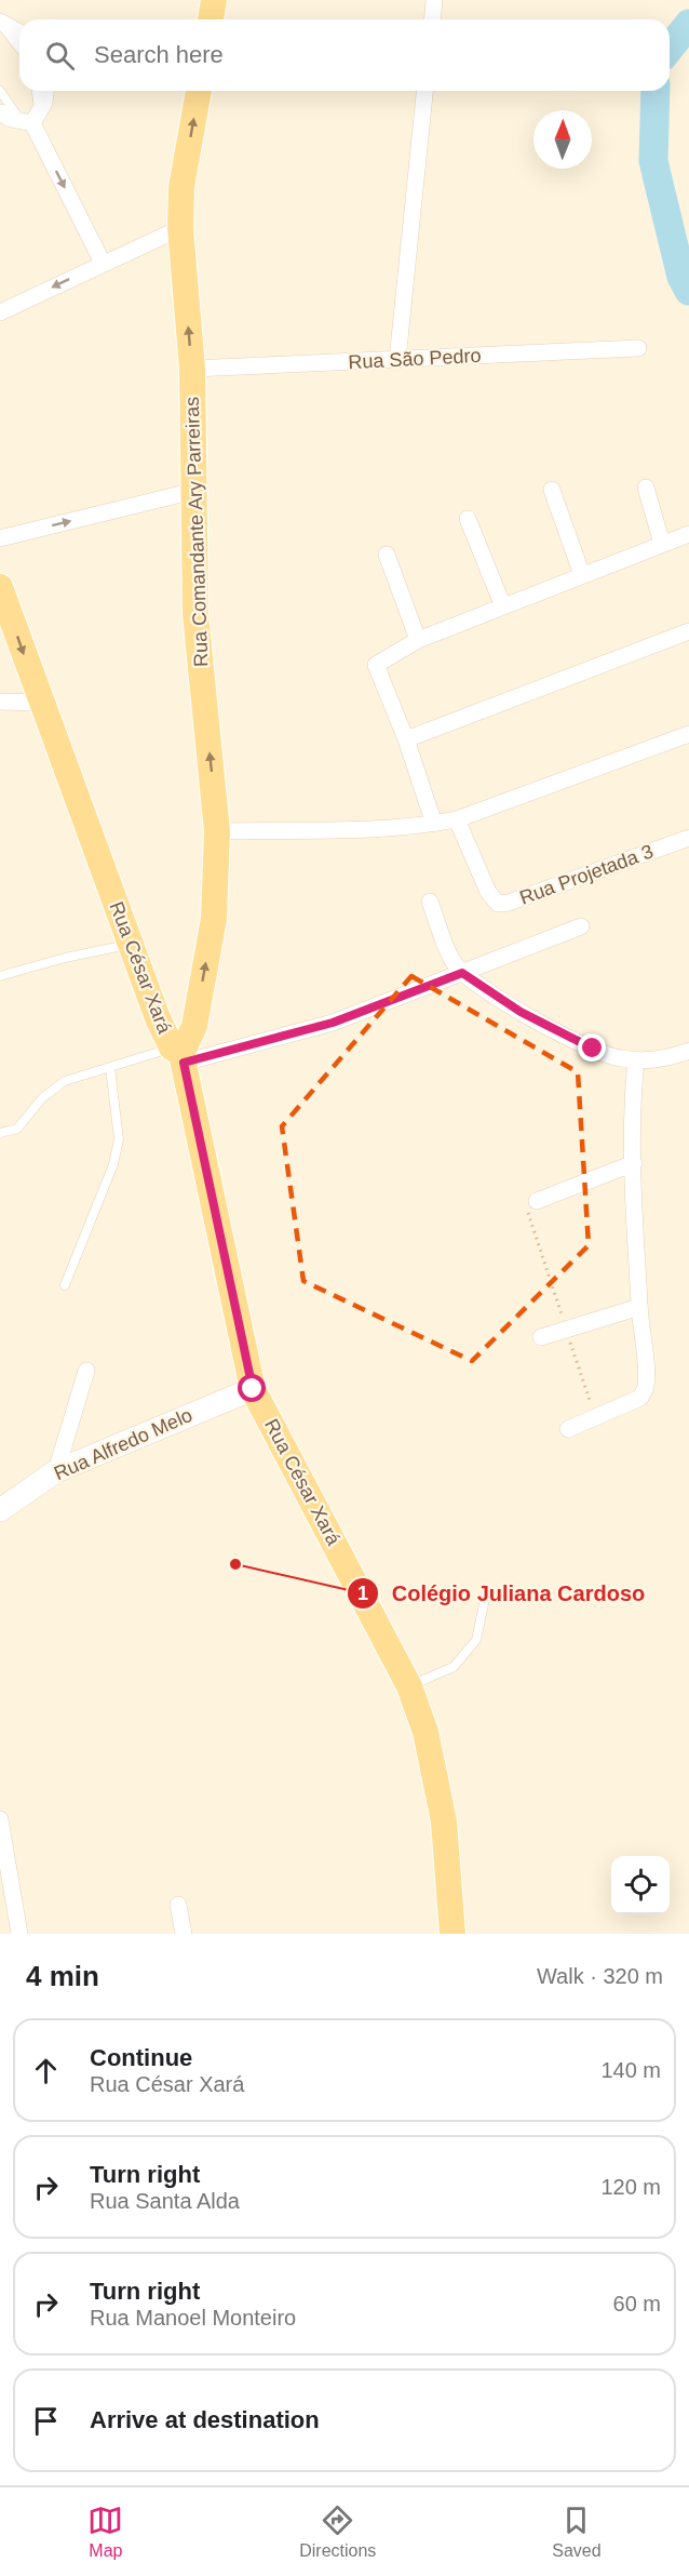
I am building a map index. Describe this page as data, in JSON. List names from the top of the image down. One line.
{"streets":{"main road":["Rua Comandante Ary Parreiras","Rua César Xará"],"street":["Rua São Pedro","Rua Projetada 3","Rua Alfredo Melo"]},"crossings":[["Rua São Pedro","Rua Comandante Ary Parreiras"],["Rua Comandante Ary Parreiras","Rua César Xará"],["Rua César Xará","Rua Alfredo Melo"]],"one_way":["Rua Comandante Ary Parreiras"],"places":["Colégio Juliana Cardoso"],"north":"top","page":{"search":"Search here","heading":["4 min","Walk · 320 m"],"list":[["Continue","Rua César Xará","140 m"],["Turn right","Rua Santa Alda","120 m"],["Turn right","Rua Manoel Monteiro","60 m"],"Arrive at destination"],"nav":["Map","Directions","Saved"]}}
